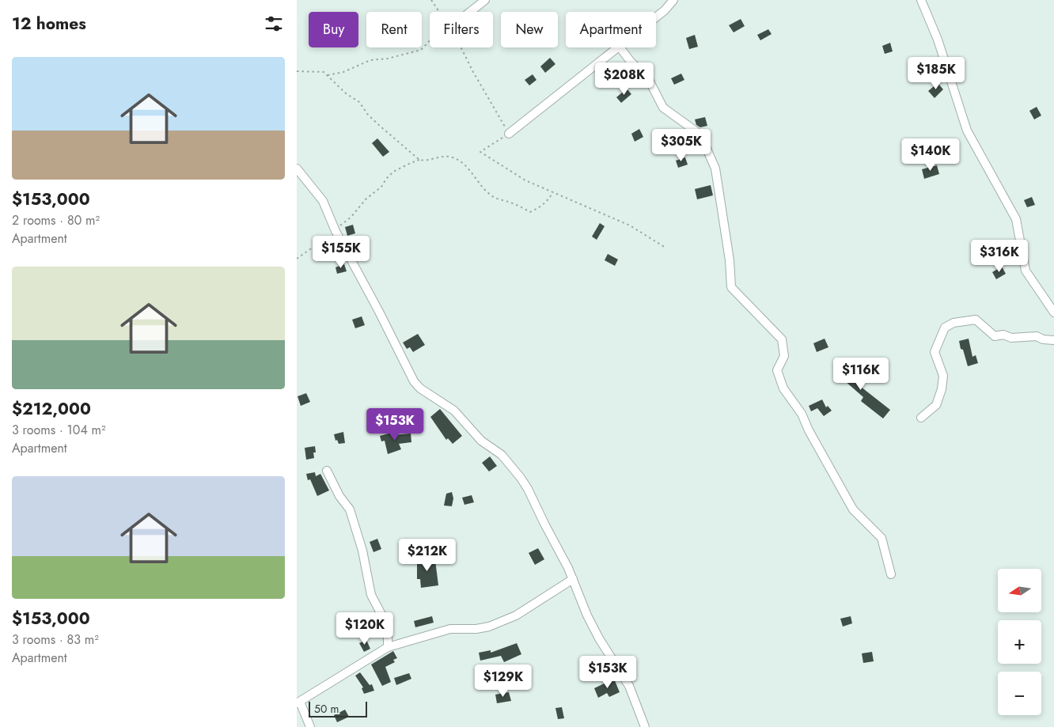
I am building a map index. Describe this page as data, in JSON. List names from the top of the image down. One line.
{"scale_bar":"50 m","north":"left","page":{"heading":"12 homes","chip":["Buy","Rent","Filters","New","Apartment"],"list":[{"name":"$153,000","note":"2 rooms · 80 m² · Apartment"},{"name":"$212,000","note":"3 rooms · 104 m² · Apartment"},{"name":"$153,000","note":"3 rooms · 83 m² · Apartment"}],"price":["$185K","$208K","$305K","$140K","$155K","$316K","$116K","$153K","$212K","$120K","$153K","$129K"],"map_buttons":["+","−"],"scale":"50 m"}}
